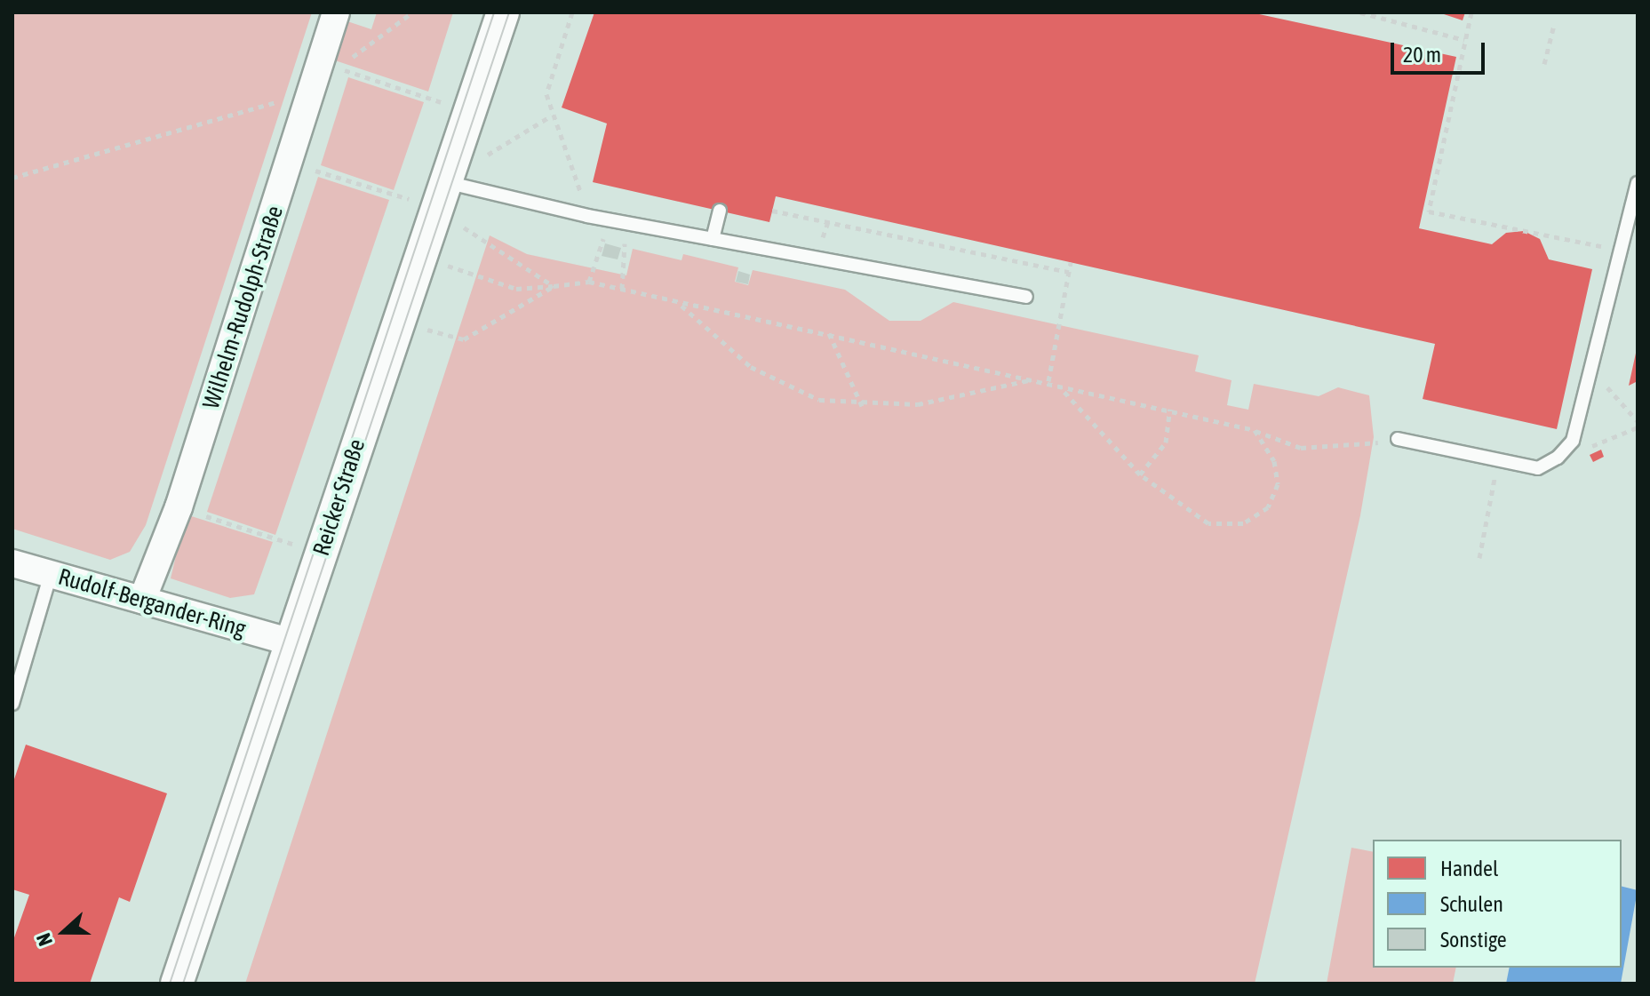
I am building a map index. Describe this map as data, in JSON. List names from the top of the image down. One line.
{"streets":{"street":["Wilhelm-Rudolph-Straße","Reicker Straße","Rudolf-Bergander-Ring"]},"crossings":[["Wilhelm-Rudolph-Straße","Rudolf-Bergander-Ring"],["Reicker Straße","Rudolf-Bergander-Ring"]],"legend":["Handel","Schulen","Sonstige"],"scale_bar":"20 m","north":"left"}
